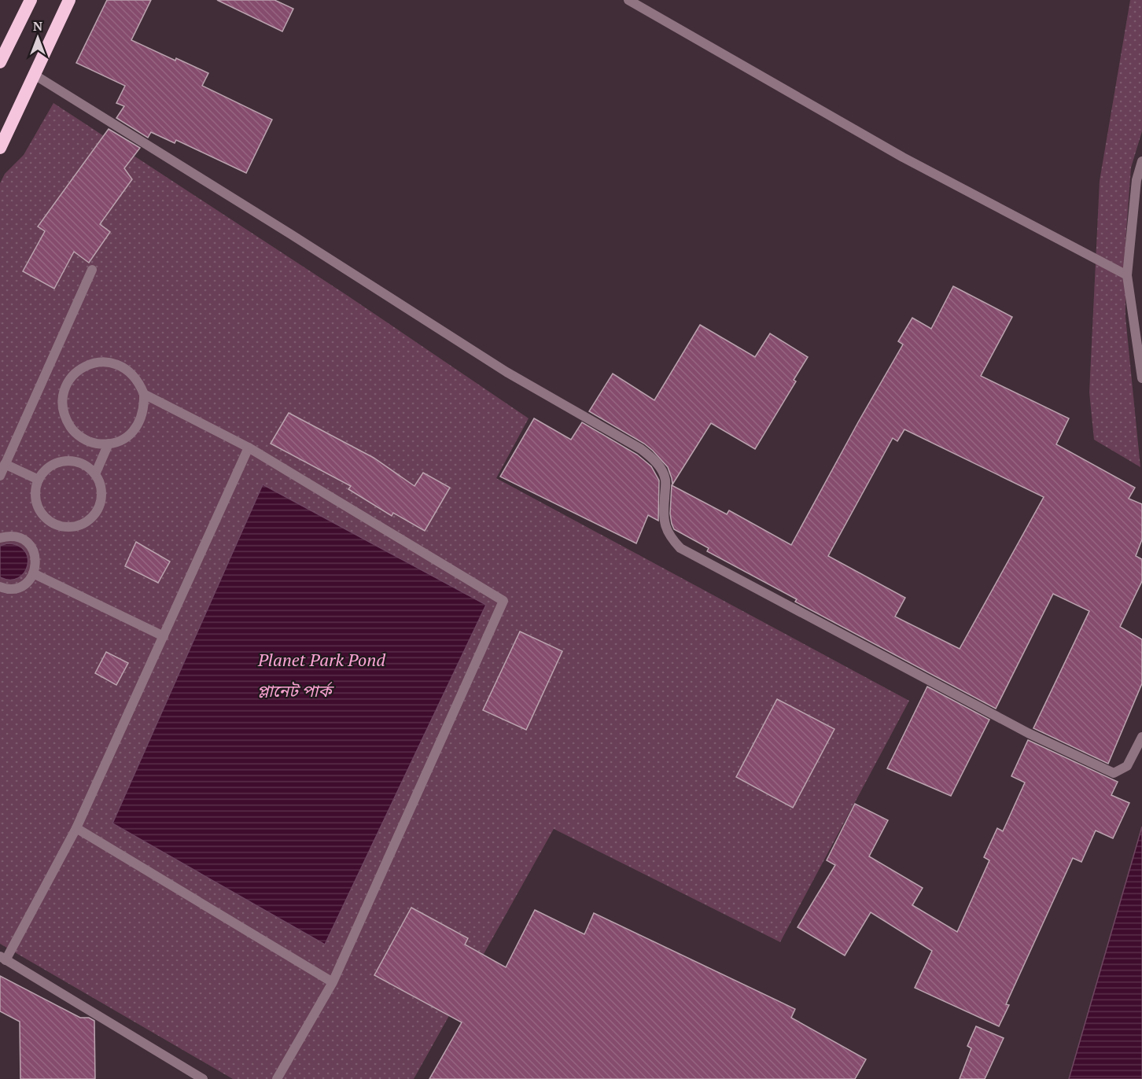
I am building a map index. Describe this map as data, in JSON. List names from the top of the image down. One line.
{"water":["Planet Park Pond"],"parks":["প্লানেট পার্ক"],"north":"top"}
